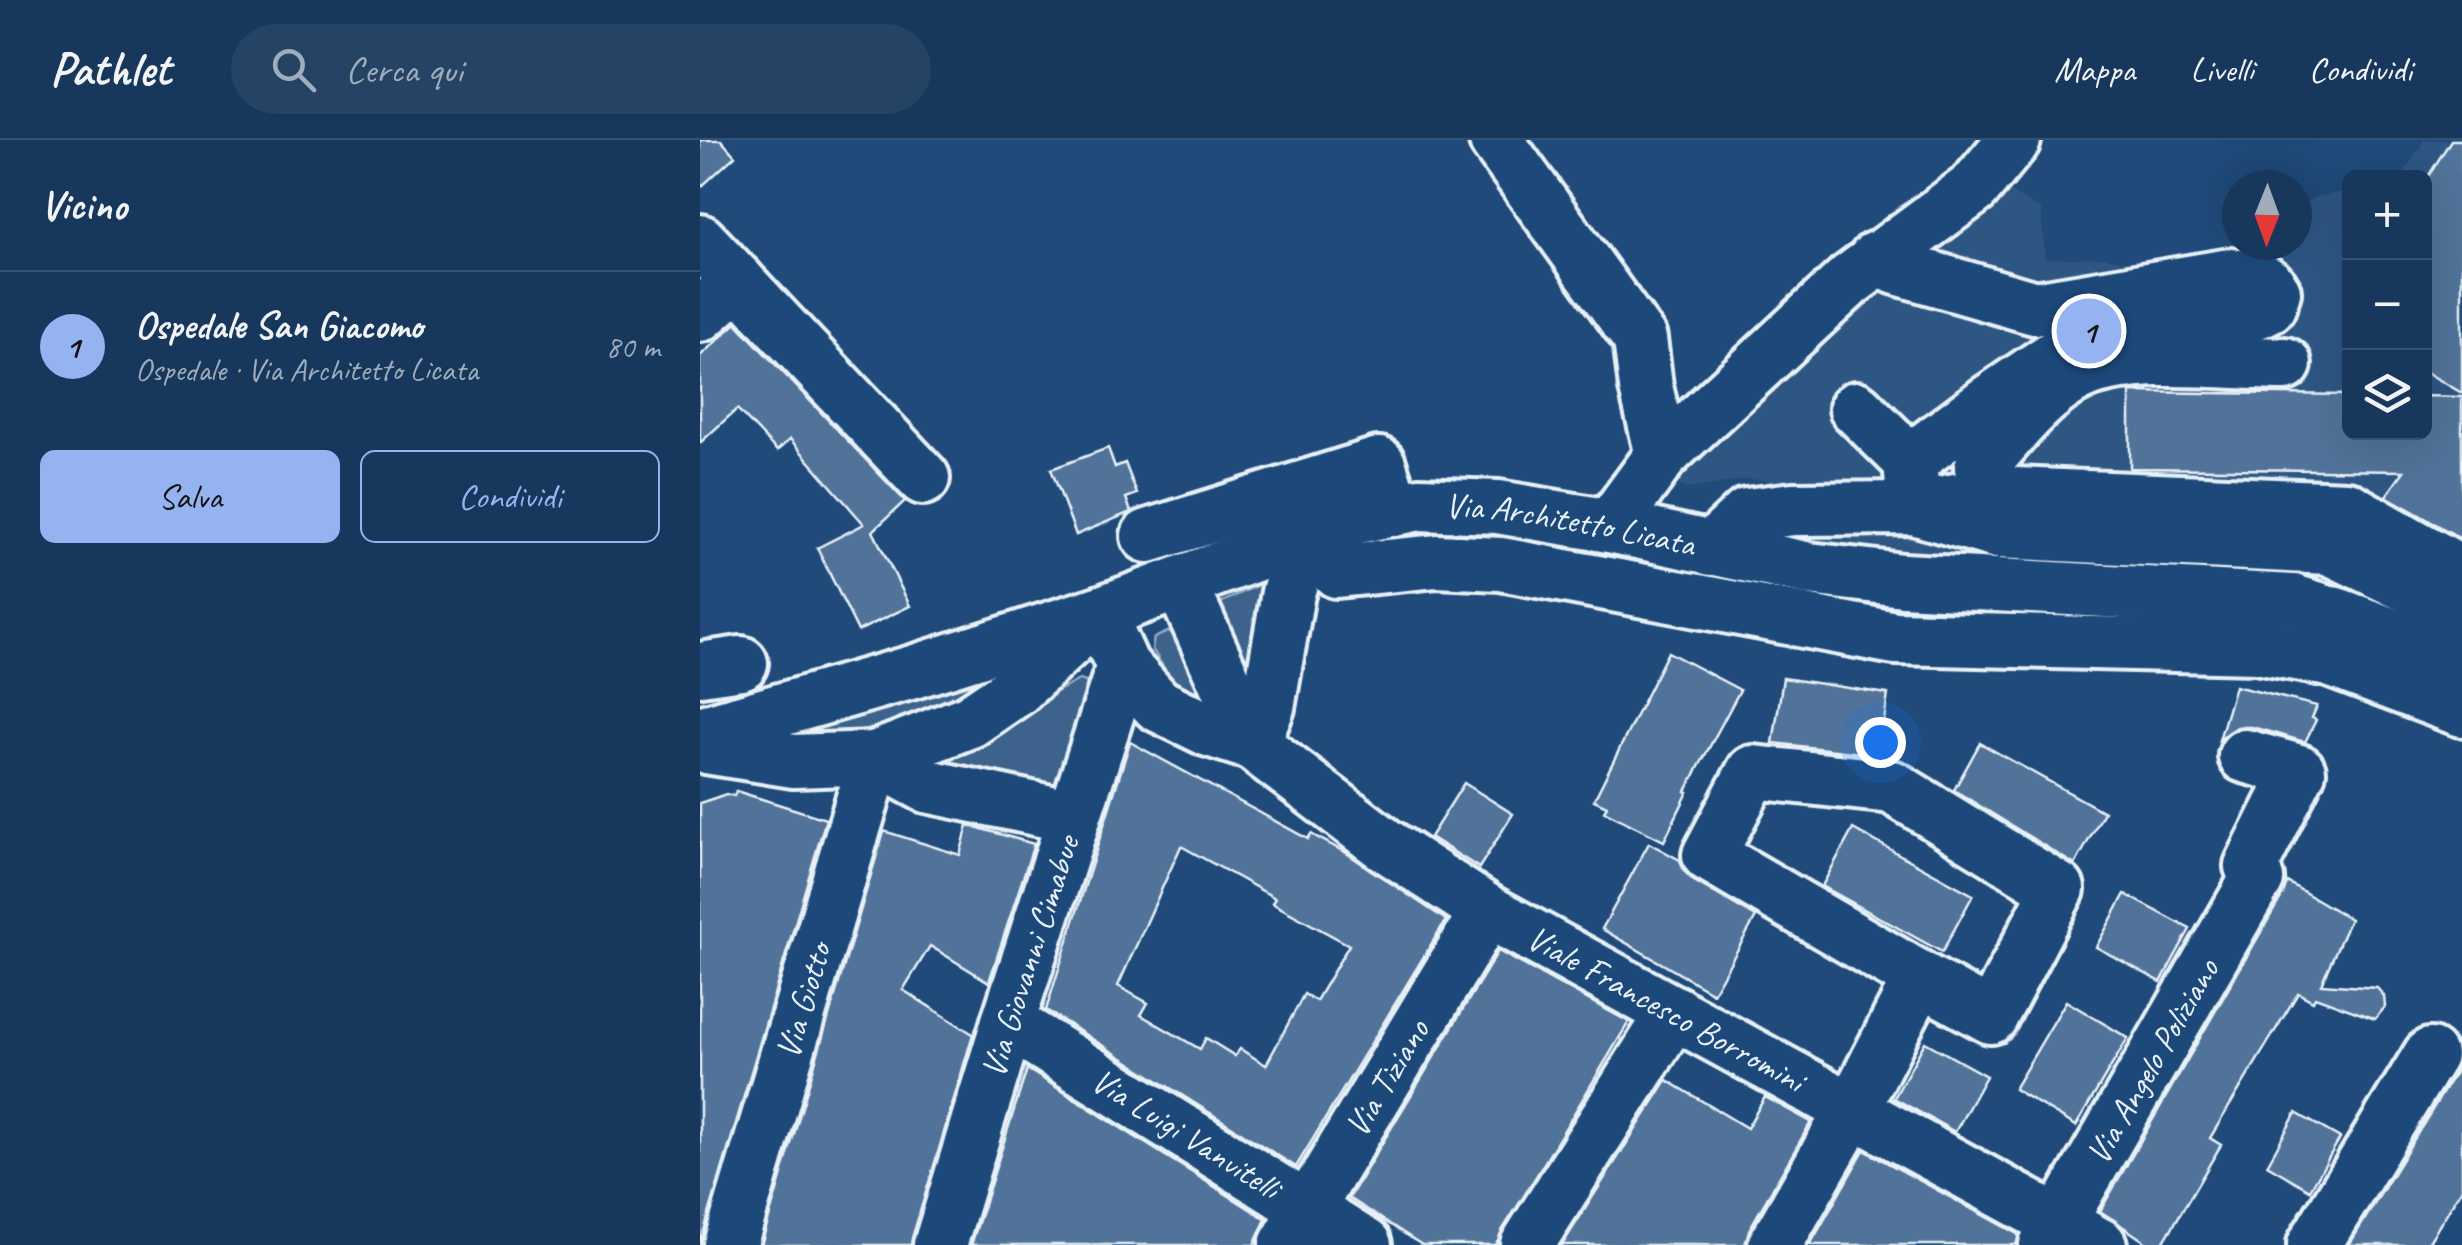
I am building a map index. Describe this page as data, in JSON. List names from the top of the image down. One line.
{"streets":{"street":["Via Architetto Licata","Via Giovanni Cimabue","Via Giotto","Viale Francesco Borromini","Via Angelo Poliziano","Via Tiziano","Via Luigi Vanvitelli"]},"crossings":[["Via Giovanni Cimabue","Via Luigi Vanvitelli"],["Viale Francesco Borromini","Via Angelo Poliziano"],["Viale Francesco Borromini","Via Tiziano"],["Via Tiziano","Via Luigi Vanvitelli"]],"north":"bottom","page":{"header":"Pathlet","search":"Cerca qui","nav":["Mappa","Livelli","Condividi"],"heading":"Vicino","map_buttons":["+","−"],"list":[{"mark":"1","name":"Ospedale San Giacomo","note":"Ospedale · Via Architetto Licata","value":"80 m"}],"pins":"1","buttons":["Salva","Condividi"]}}
